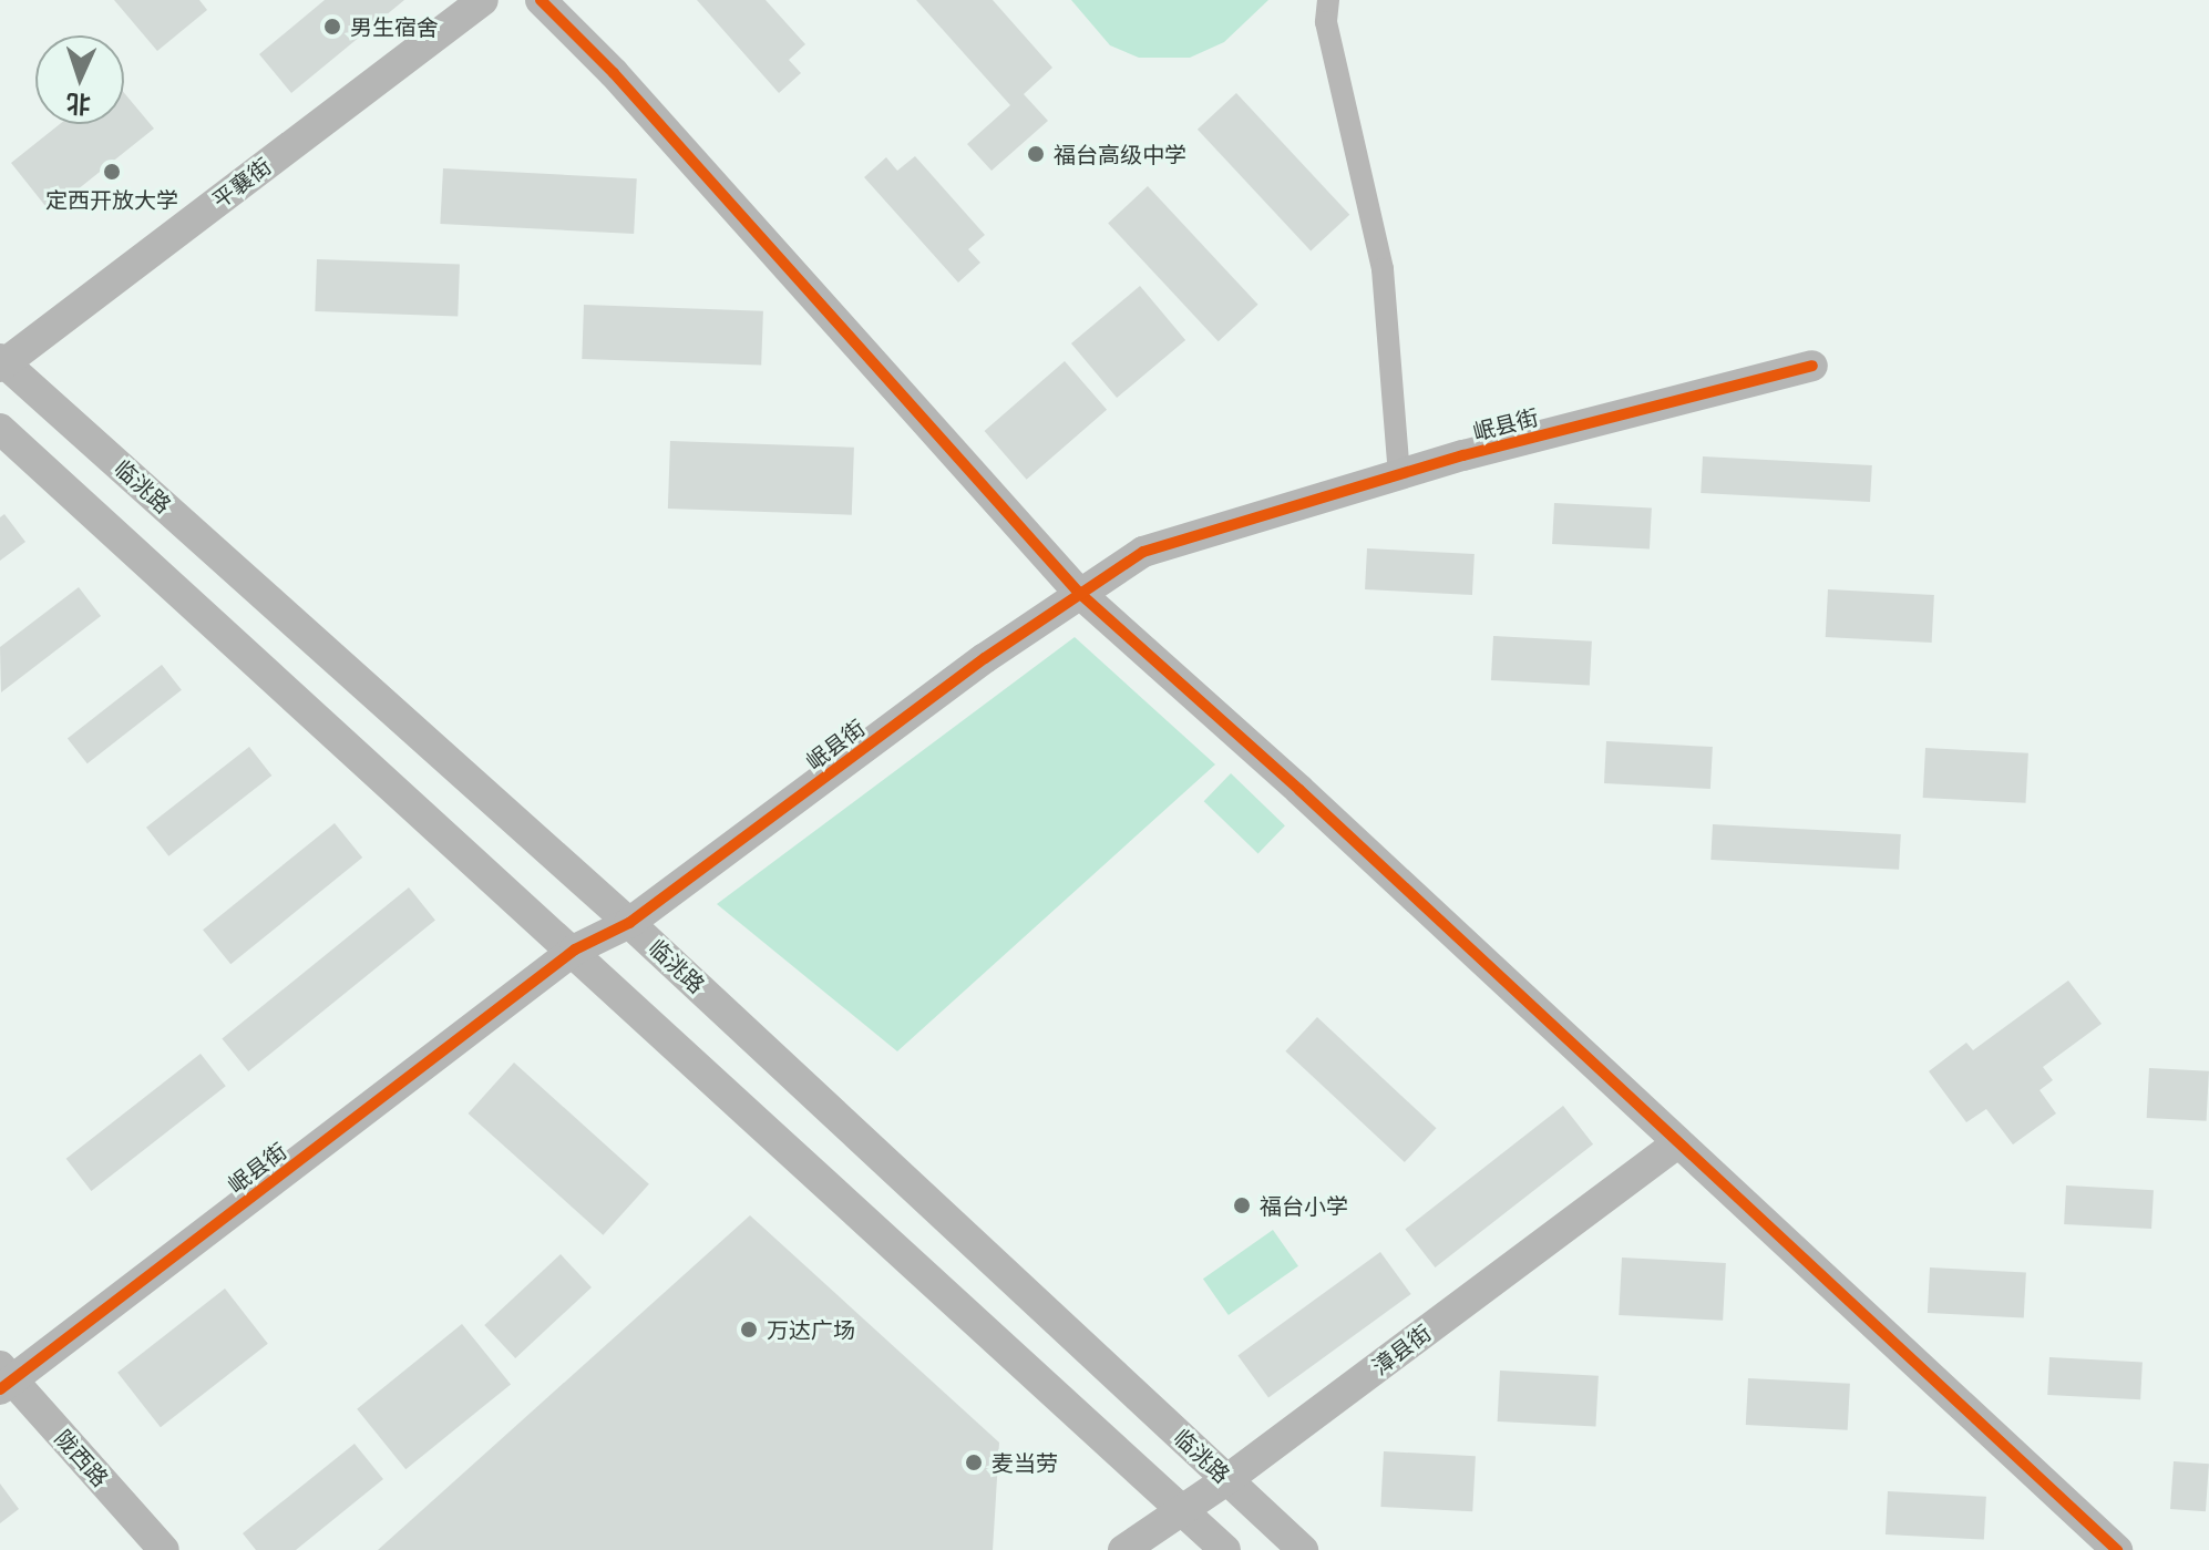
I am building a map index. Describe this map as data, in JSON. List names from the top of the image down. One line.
{"streets":{"street":["平襄街","岷县街","临洮路","漳县街","陇西路"]},"crossings":[["平襄街","临洮路"],["岷县街","临洮路"],["岷县街","陇西路"],["临洮路","漳县街"]],"places":["男生宿舍","福台高级中学","定西开放大学","福台小学","万达广场","麦当劳"],"north":"bottom"}
